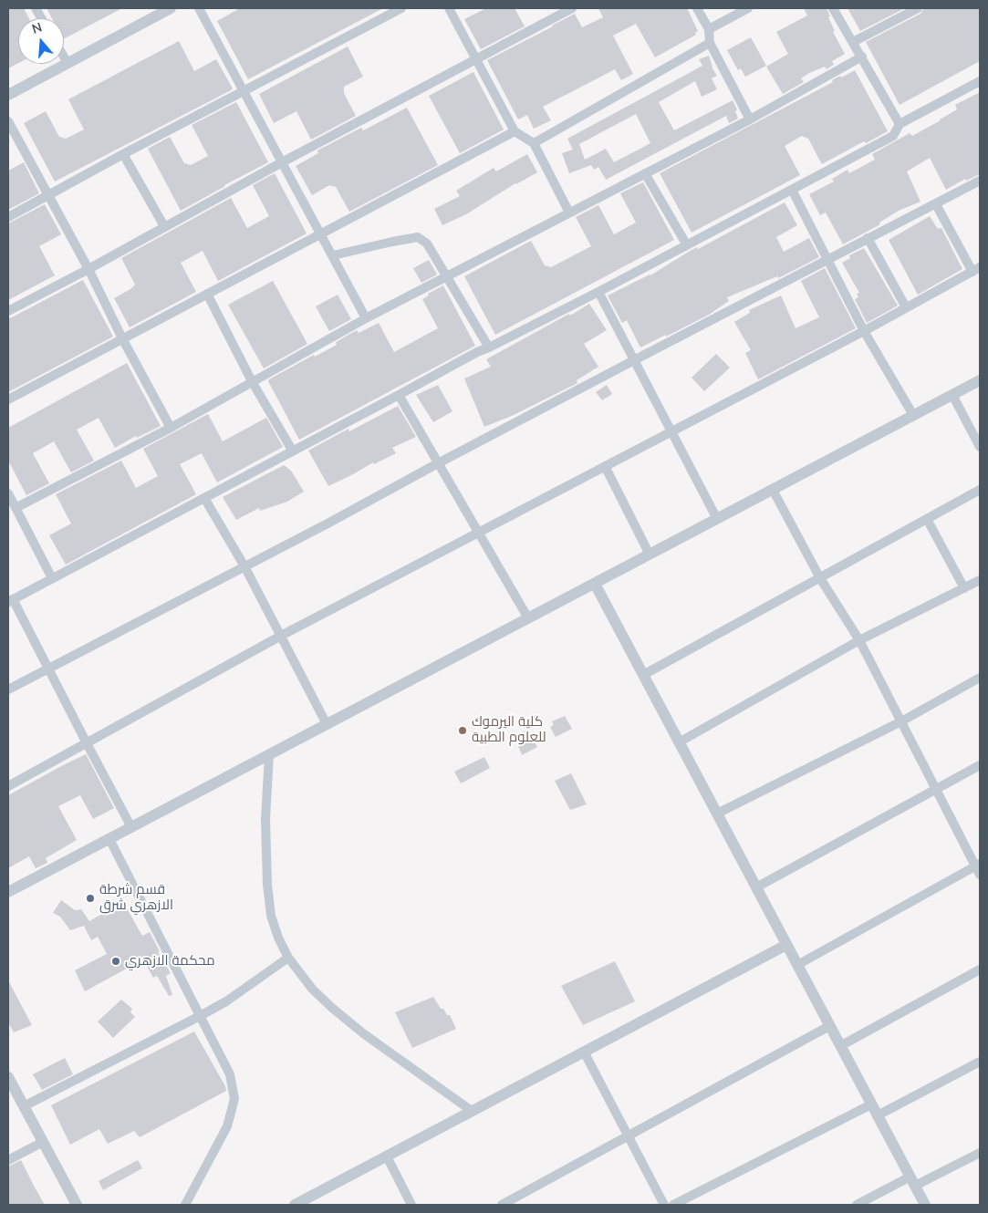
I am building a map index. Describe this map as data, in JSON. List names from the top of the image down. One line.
{"places":["كلية اليرموك للعلوم الطبية","قسم شرطة الازهري شرق","محكمة الازهري"],"north":"top"}
